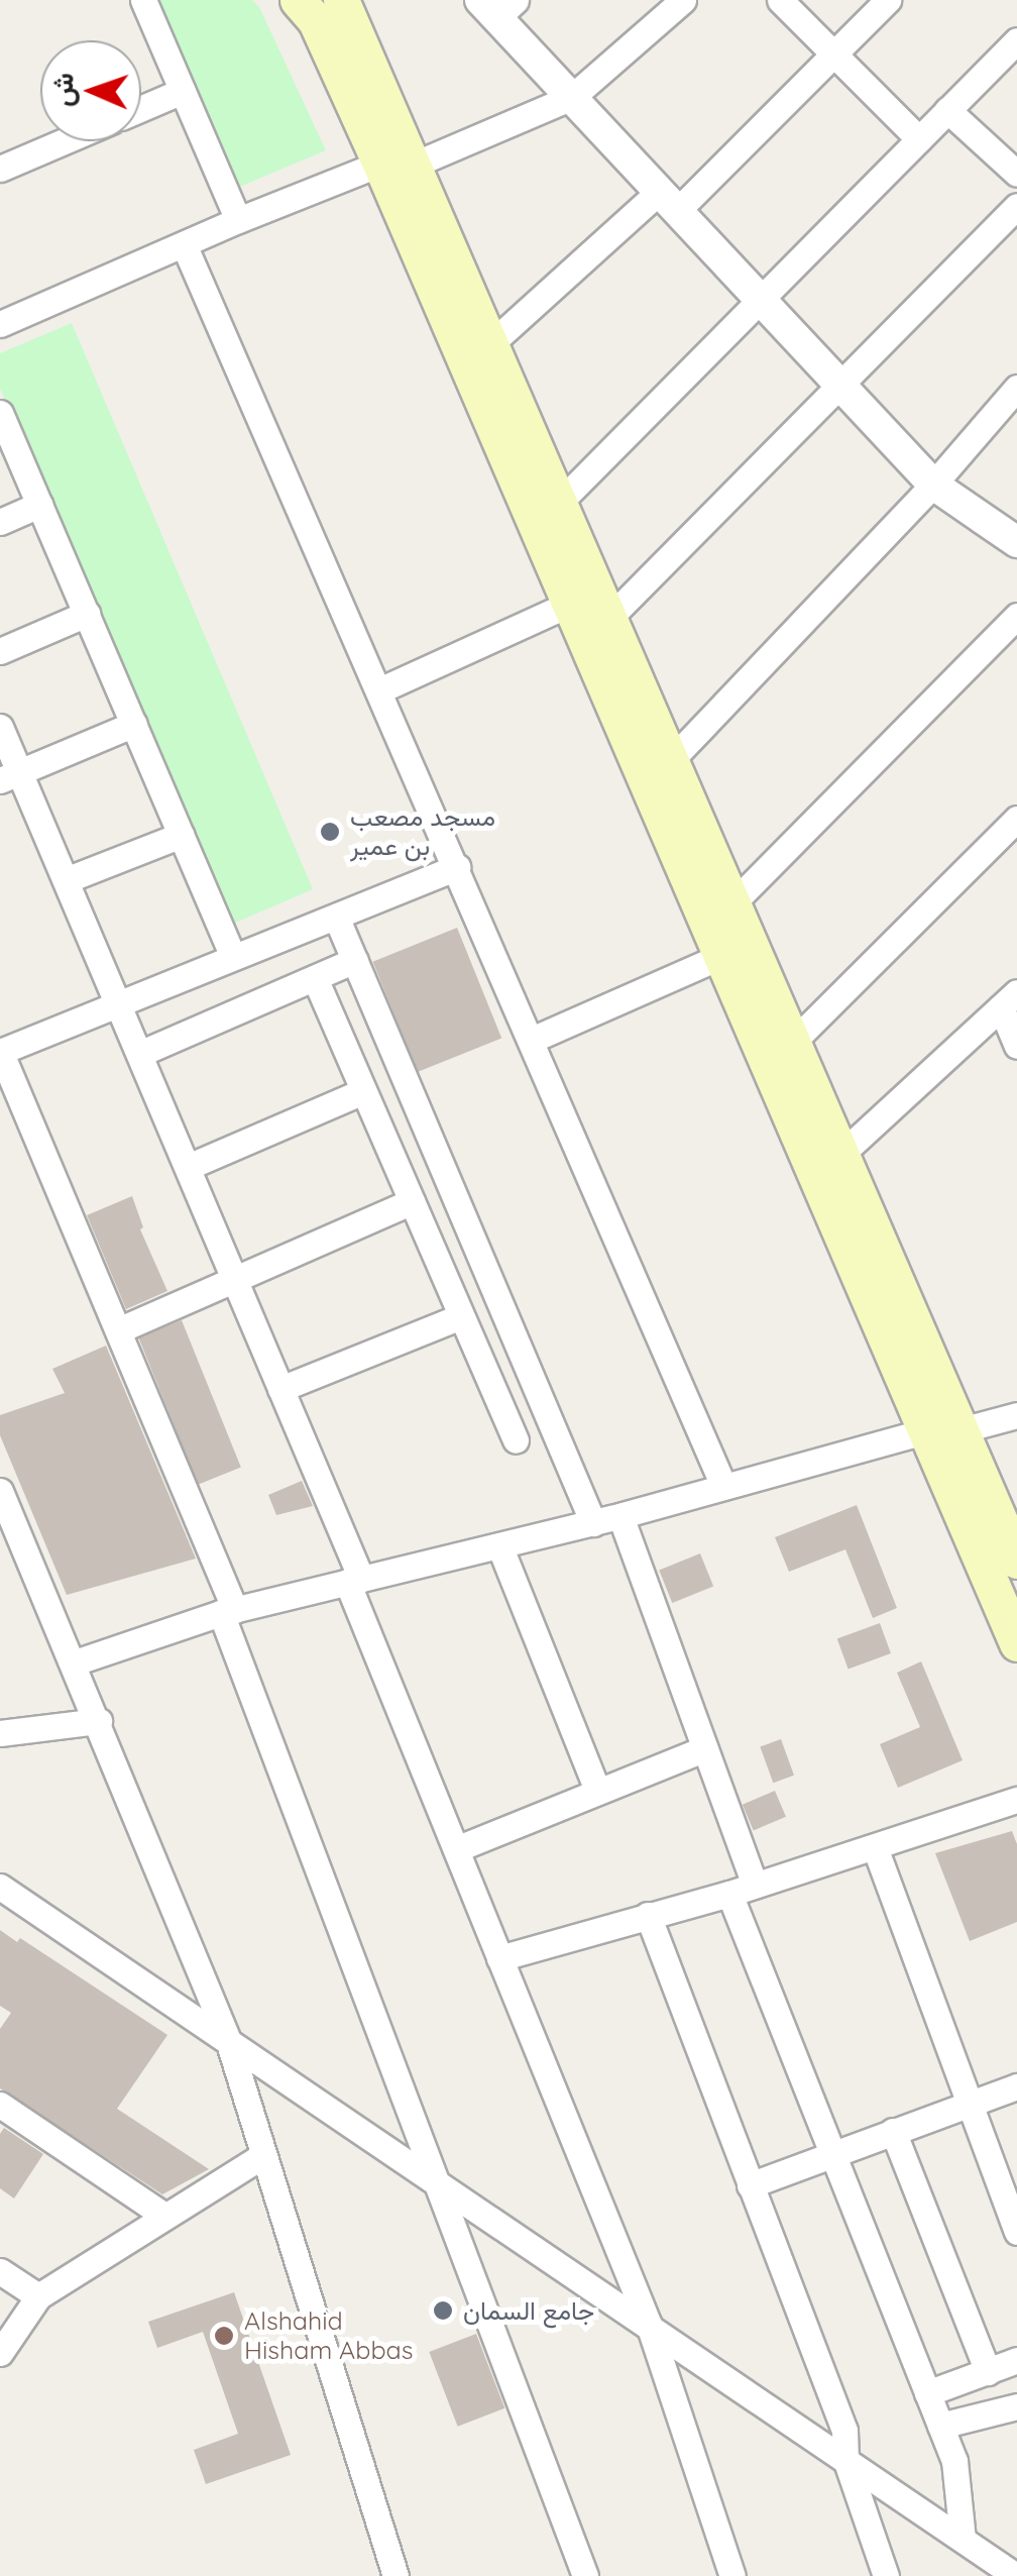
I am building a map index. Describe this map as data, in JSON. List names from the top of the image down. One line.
{"places":["مسجد مصعب بن عمير","جامع السمان","Alshahid Hisham Abbas"],"north":"left"}
